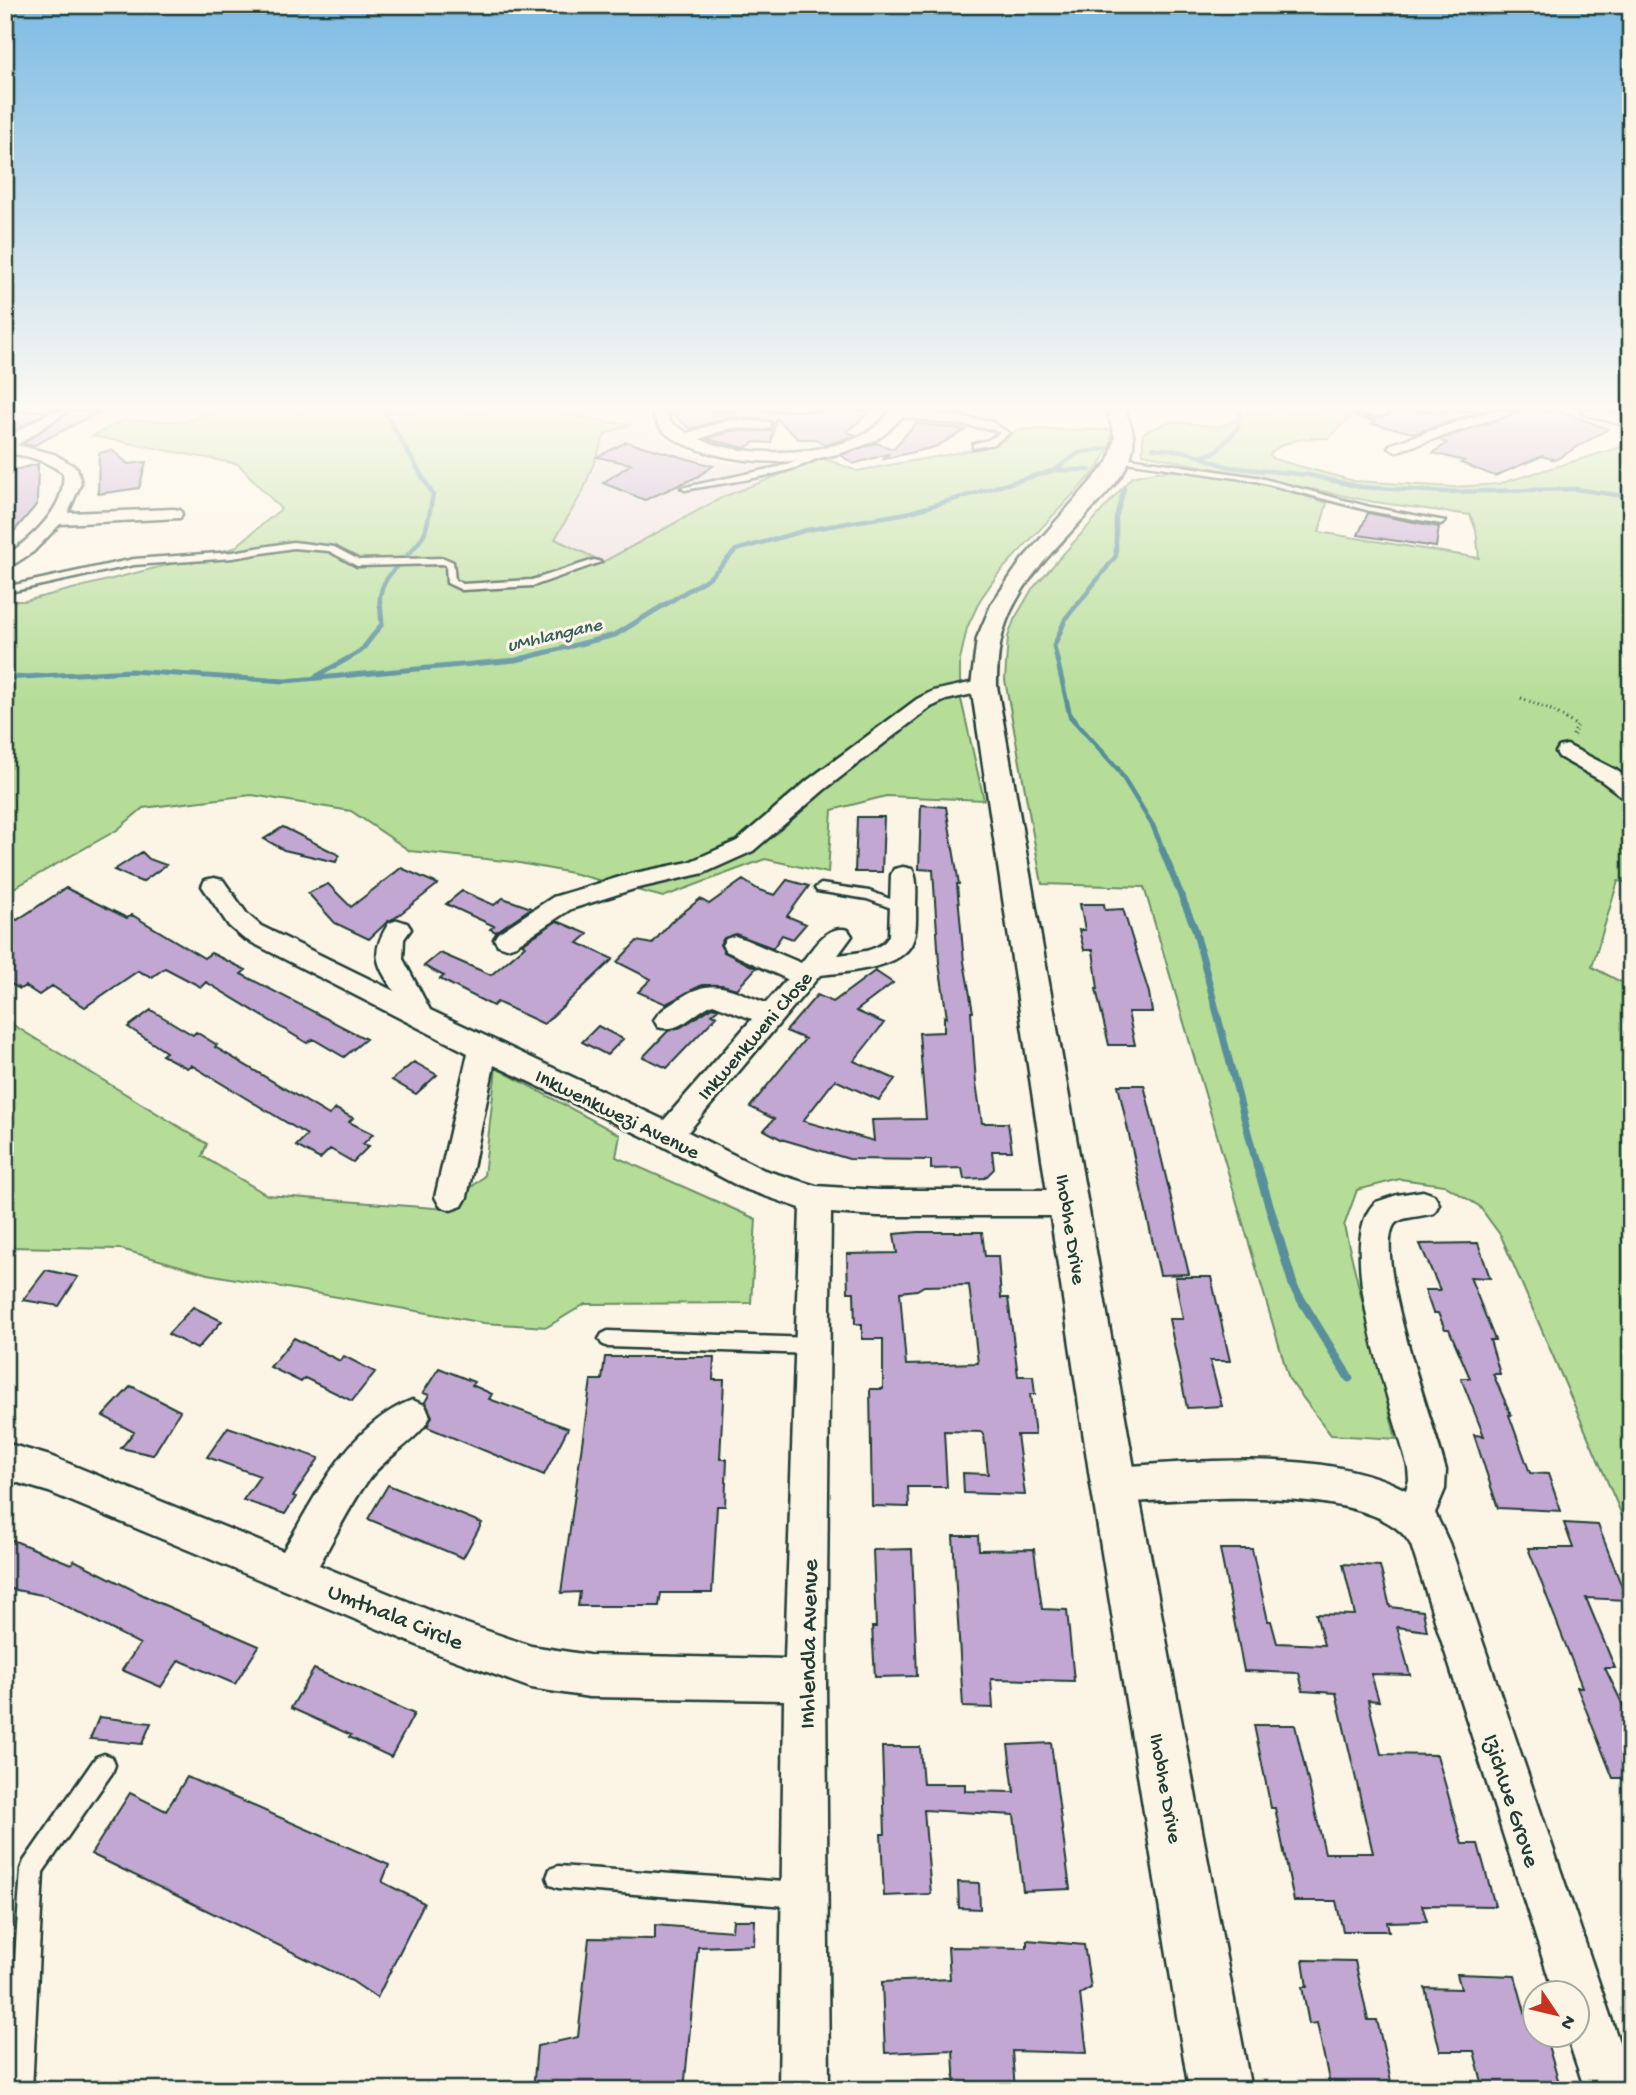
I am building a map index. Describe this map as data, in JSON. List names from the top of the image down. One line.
{"streets":{"street":["Inkwenkweni Close","Inkwenkwezi Avenue","Ihobhe Drive","Umthala Circle","Inhlendla Avenue","Izichwe Grove"]},"crossings":[["Inkwenkweni Close","Inkwenkwezi Avenue"],["Inkwenkwezi Avenue","Ihobhe Drive"],["Inkwenkwezi Avenue","Inhlendla Avenue"],["Ihobhe Drive","Izichwe Grove"],["Umthala Circle","Inhlendla Avenue"]],"water":["uMhlangane"],"north":"bottom right"}
